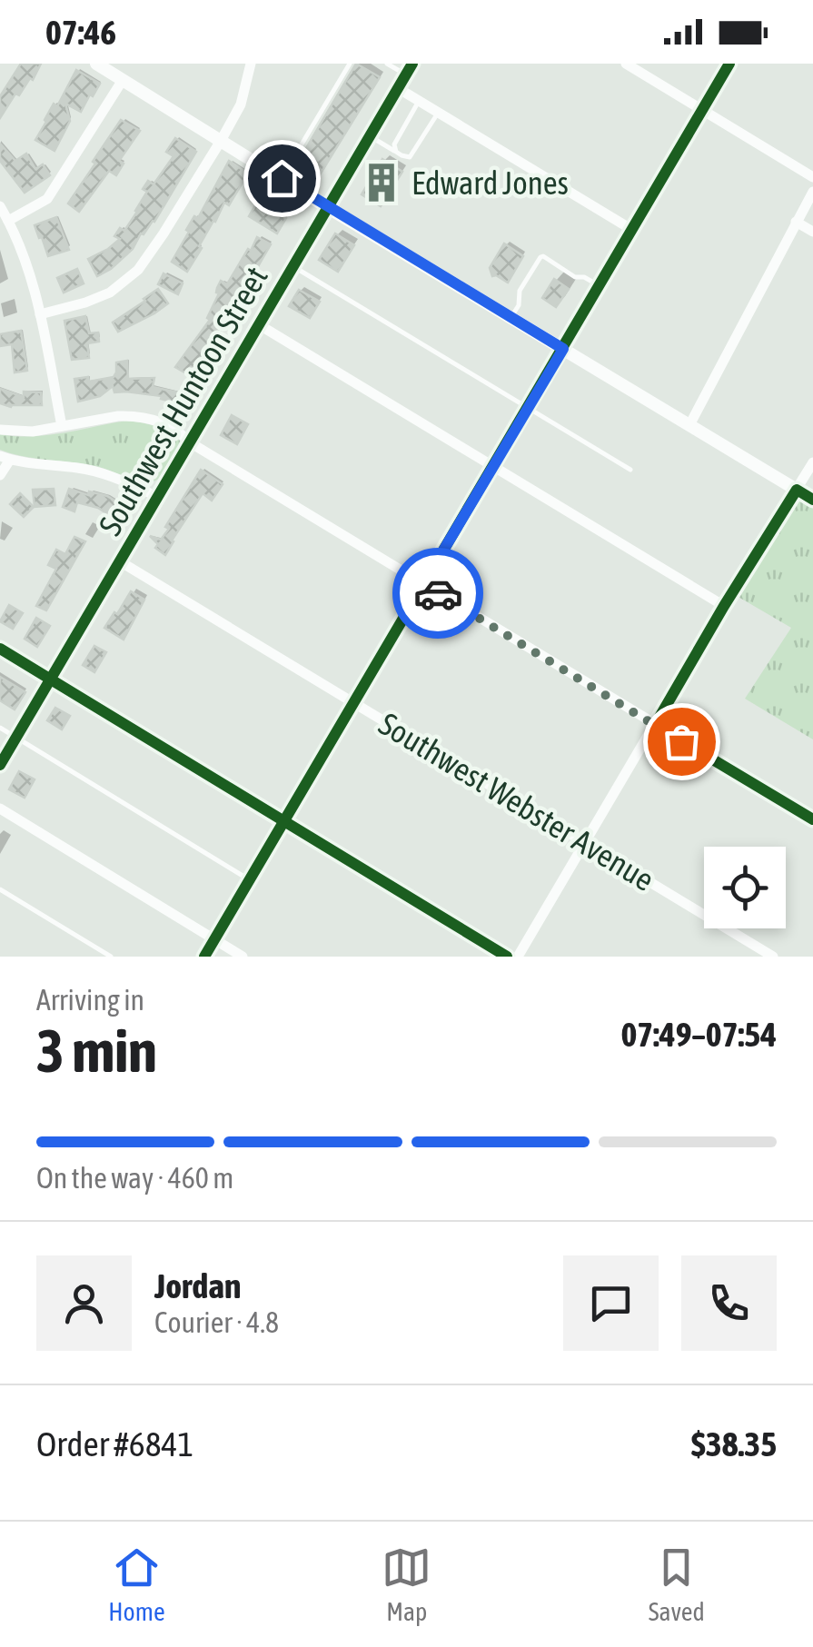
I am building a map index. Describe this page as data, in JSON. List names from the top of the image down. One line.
{"streets":{"main road":["Southwest Huntoon Street"],"street":["Southwest Webster Avenue"]},"crossings":[["Southwest Huntoon Street","Southwest Webster Avenue"]],"places":{"building":["Edward Jones"]},"page":{"status":"07:46","heading":["3 min","Arriving in","07:49–07:54"],"panel":["Jordan","Courier · 4.8","Order #6841","$38.35"],"bar":"On the way · 460 m","tabs":["Home","Map","Saved"]}}
